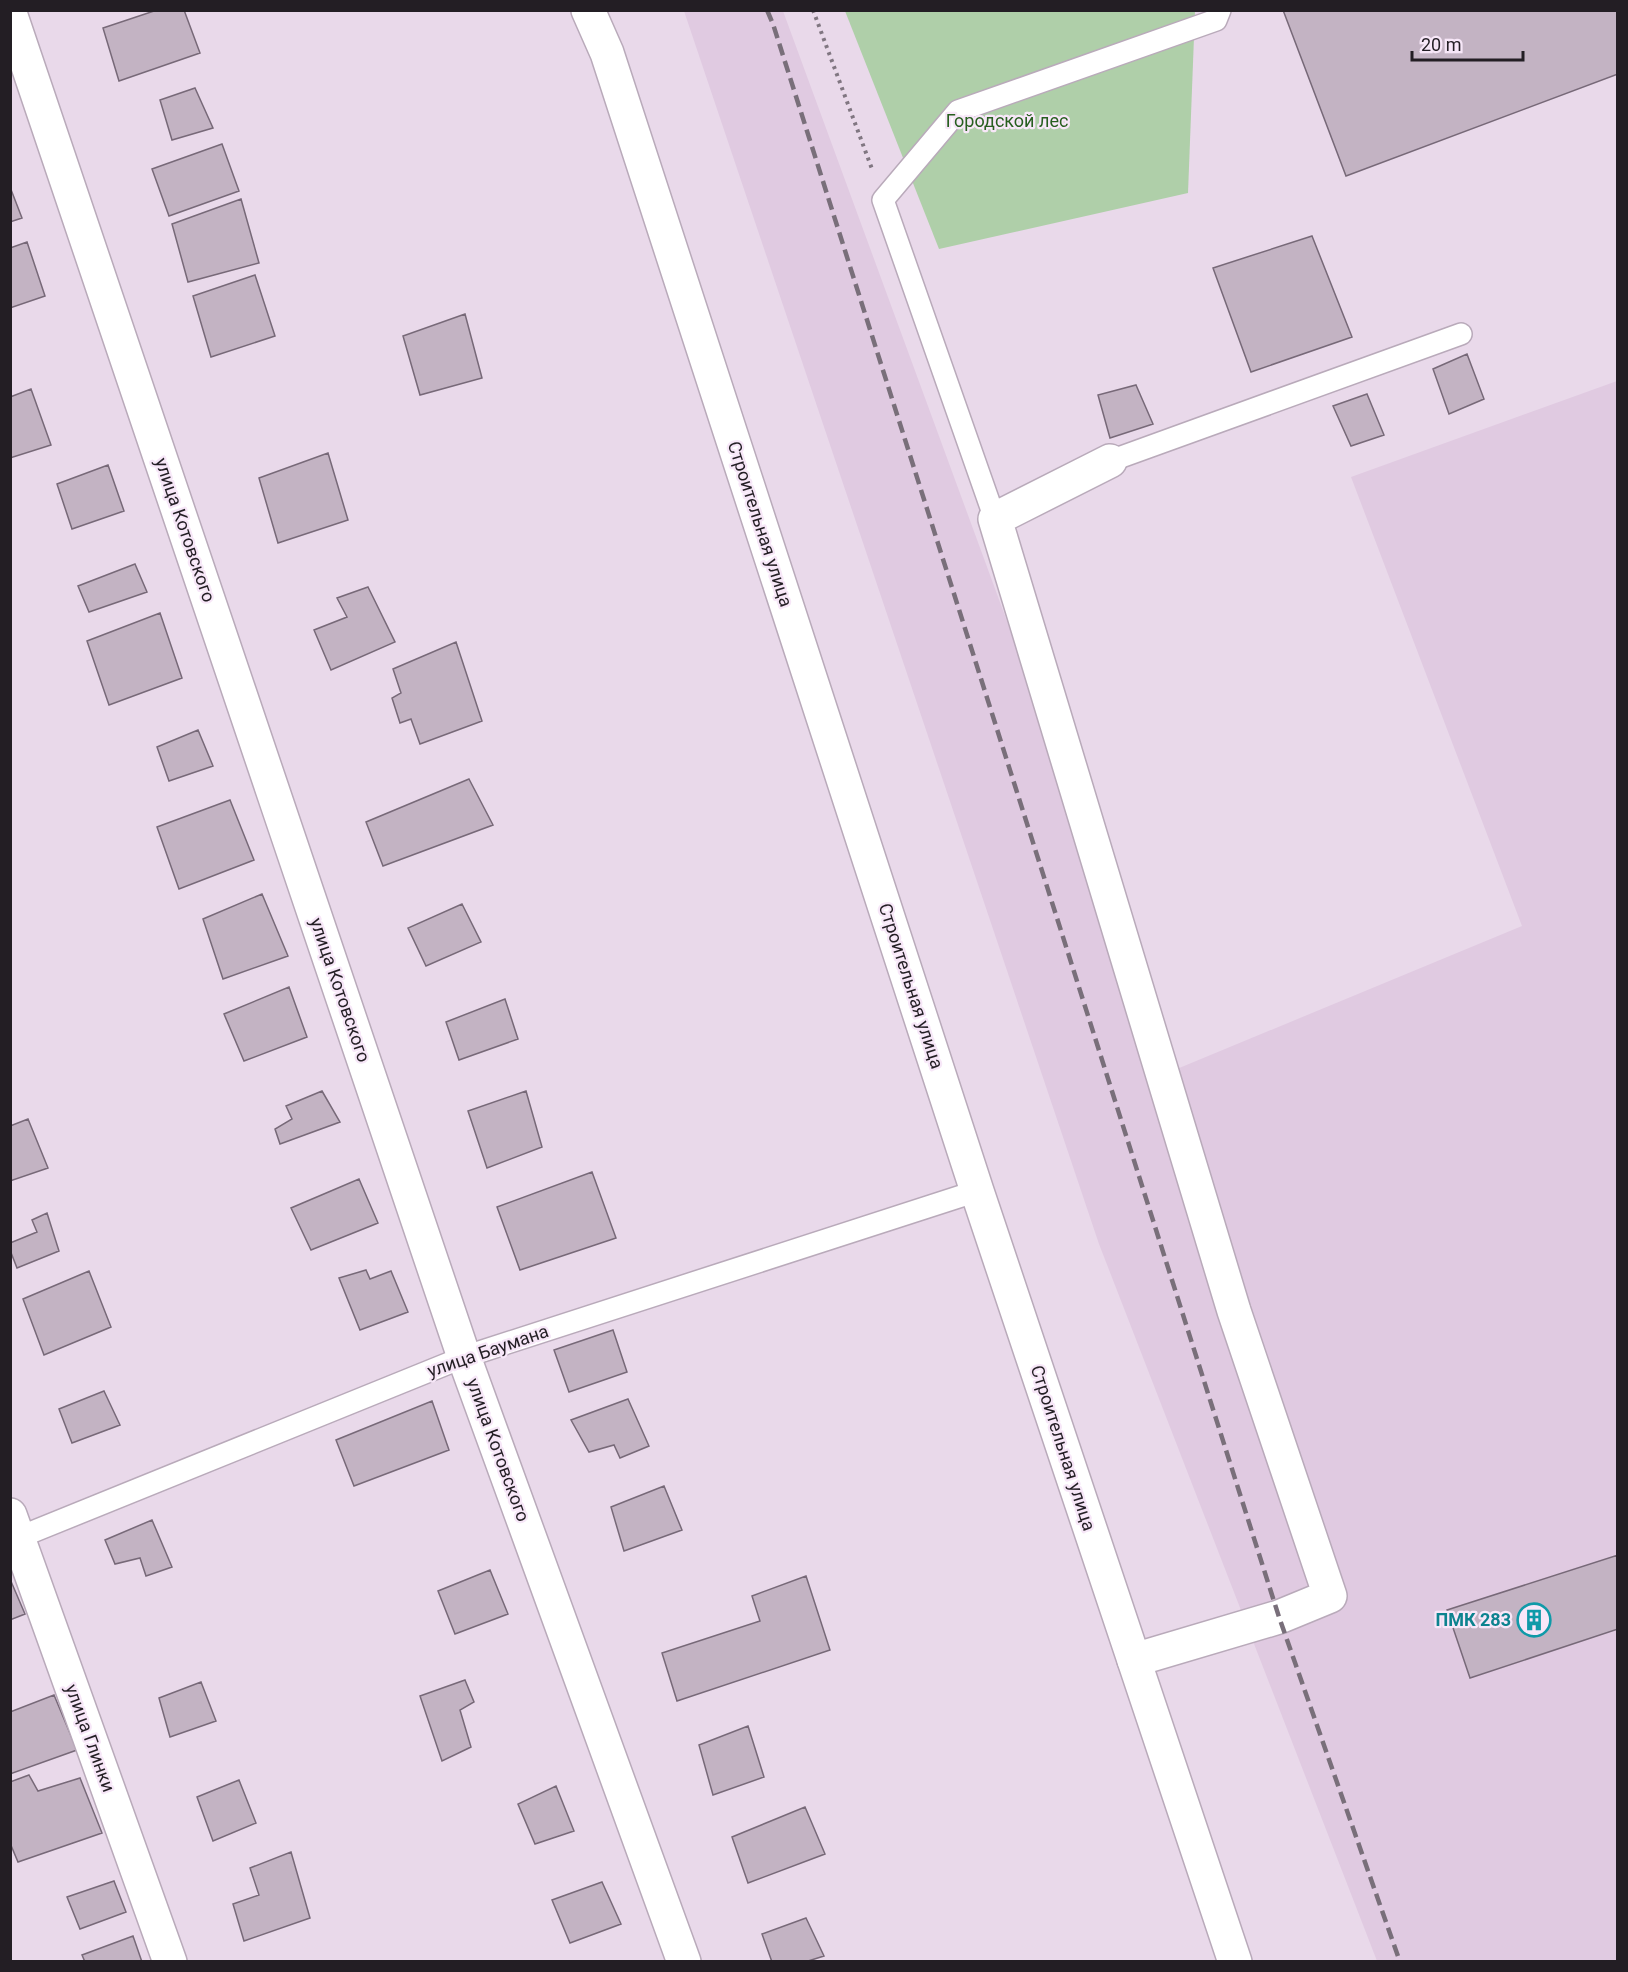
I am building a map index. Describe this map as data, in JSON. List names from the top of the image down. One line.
{"streets":{"street":["Строительная улица","улица Котовского","улица Глинки"],"lane":["улица Баумана"]},"crossings":[["Строительная улица","улица Баумана"],["улица Котовского","улица Баумана"],["улица Баумана","улица Глинки"]],"parks":["Городской лес"],"places":{"building":["ПМК 283"]},"scale_bar":"20 m"}
